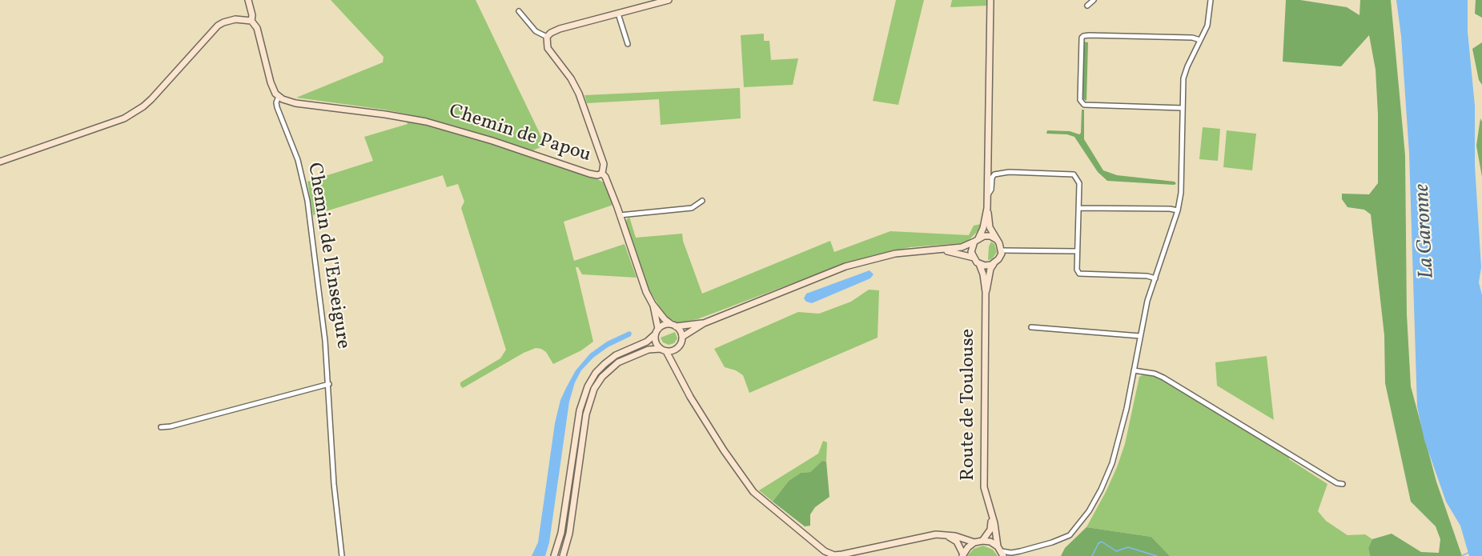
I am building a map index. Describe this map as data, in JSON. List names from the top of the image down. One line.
{"streets":{"main road":["Chemin de Papou","Chemin de l'Enseigure","Route de Toulouse"]},"crossings":[["Chemin de Papou","Chemin de l'Enseigure"]],"water":["La Garonne"]}
